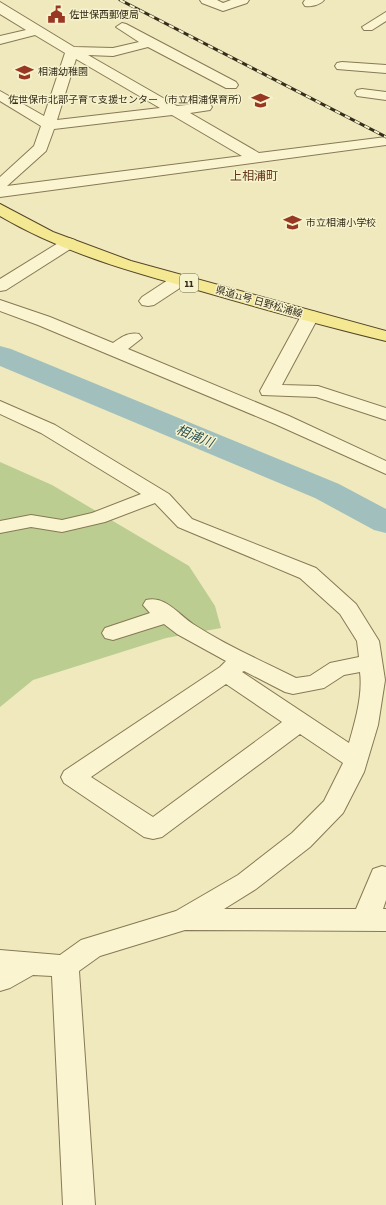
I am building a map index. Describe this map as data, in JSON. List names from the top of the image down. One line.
{"streets":{"main road":["11","県道11号 日野松浦線"]},"districts":["上相浦町"],"water":["相浦川"],"places":{"public building":["佐世保西郵便局"],"school or university":["相浦幼稚園","佐世保市北部子育て支援センター（市立相浦保育所）","市立相浦小学校"]}}
